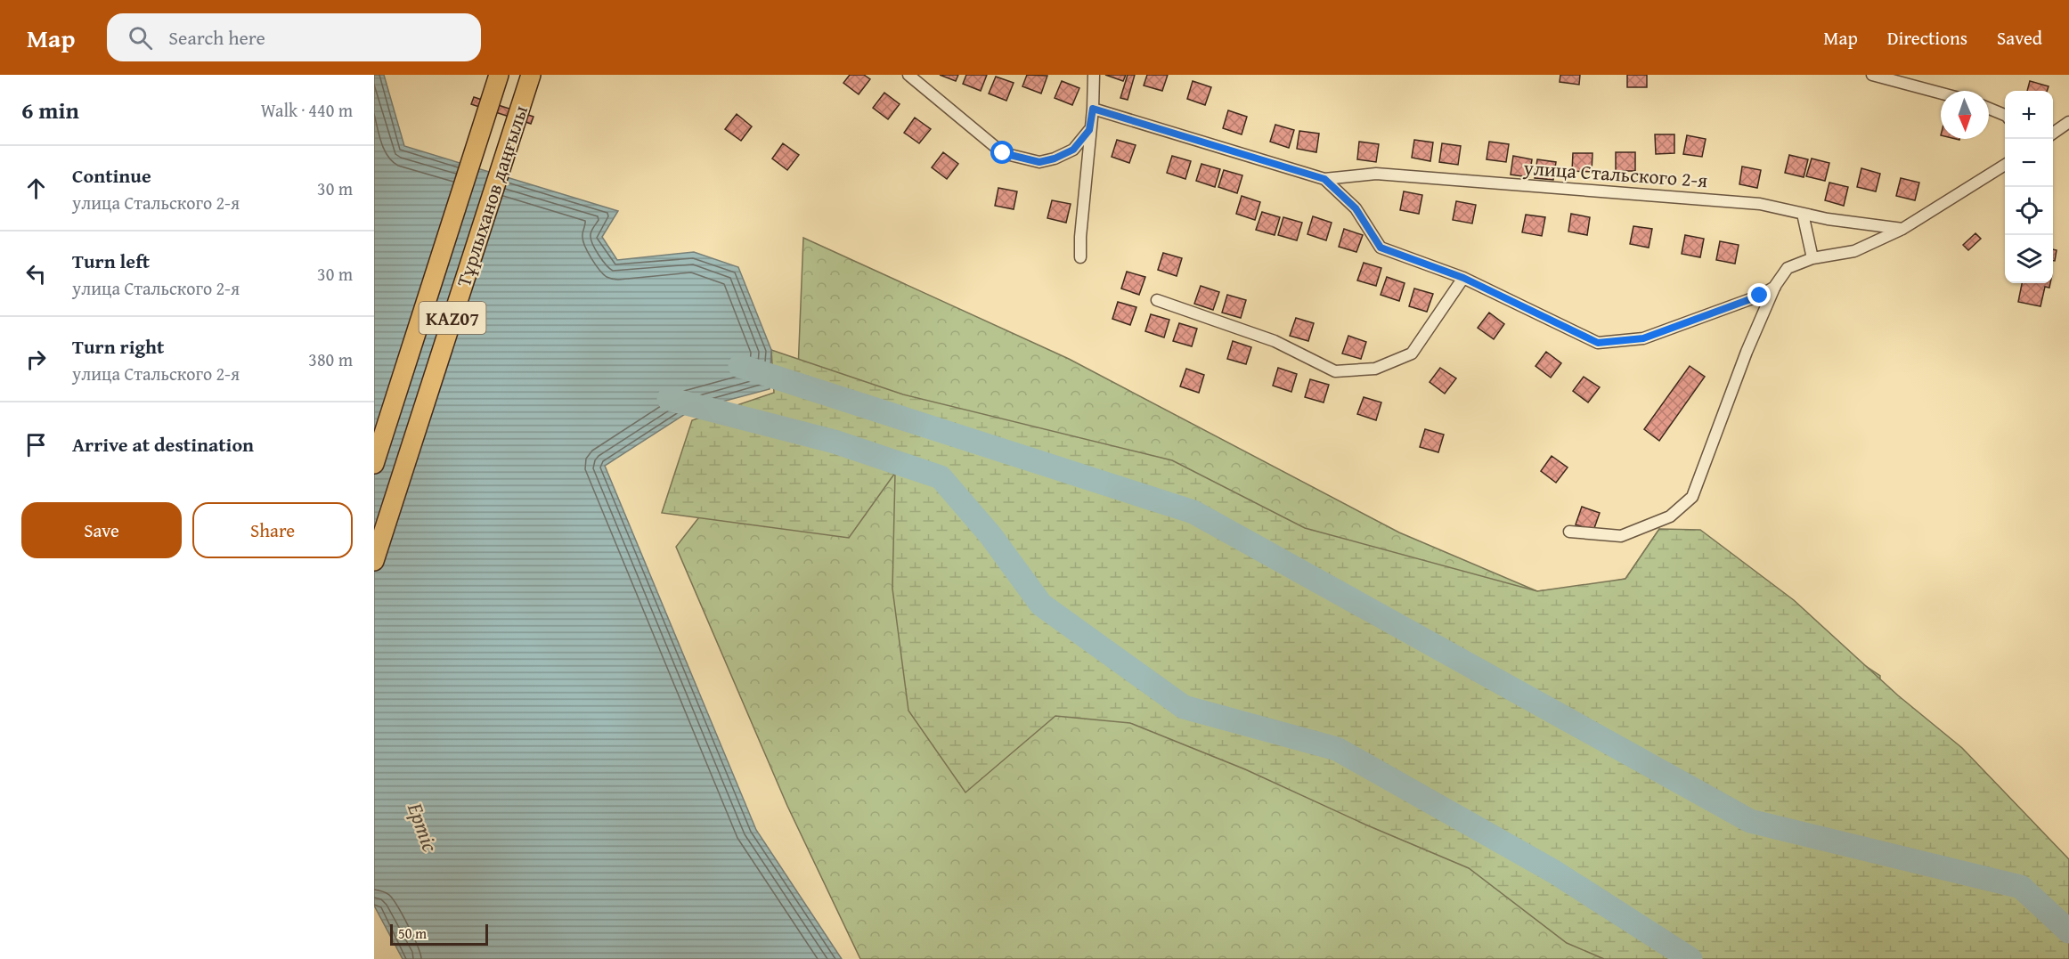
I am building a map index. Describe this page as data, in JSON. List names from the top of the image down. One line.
{"streets":{"highway":["Тұрлыханов даңғылы","KAZ07"],"street":["улица Стальского 2-я"]},"water":["Ертіс"],"scale_bar":"50 m","north":"bottom","page":{"header":"Map","search":"Search here","nav":["Map","Directions","Saved"],"heading":["6 min","Walk · 440 m"],"map_buttons":["+","−"],"list":[["Continue","улица Стальского 2-я","30 m"],["Turn left","улица Стальского 2-я","30 m"],["Turn right","улица Стальского 2-я","380 m"],"Arrive at destination"],"buttons":["Save","Share"],"scale":"50 m"}}
